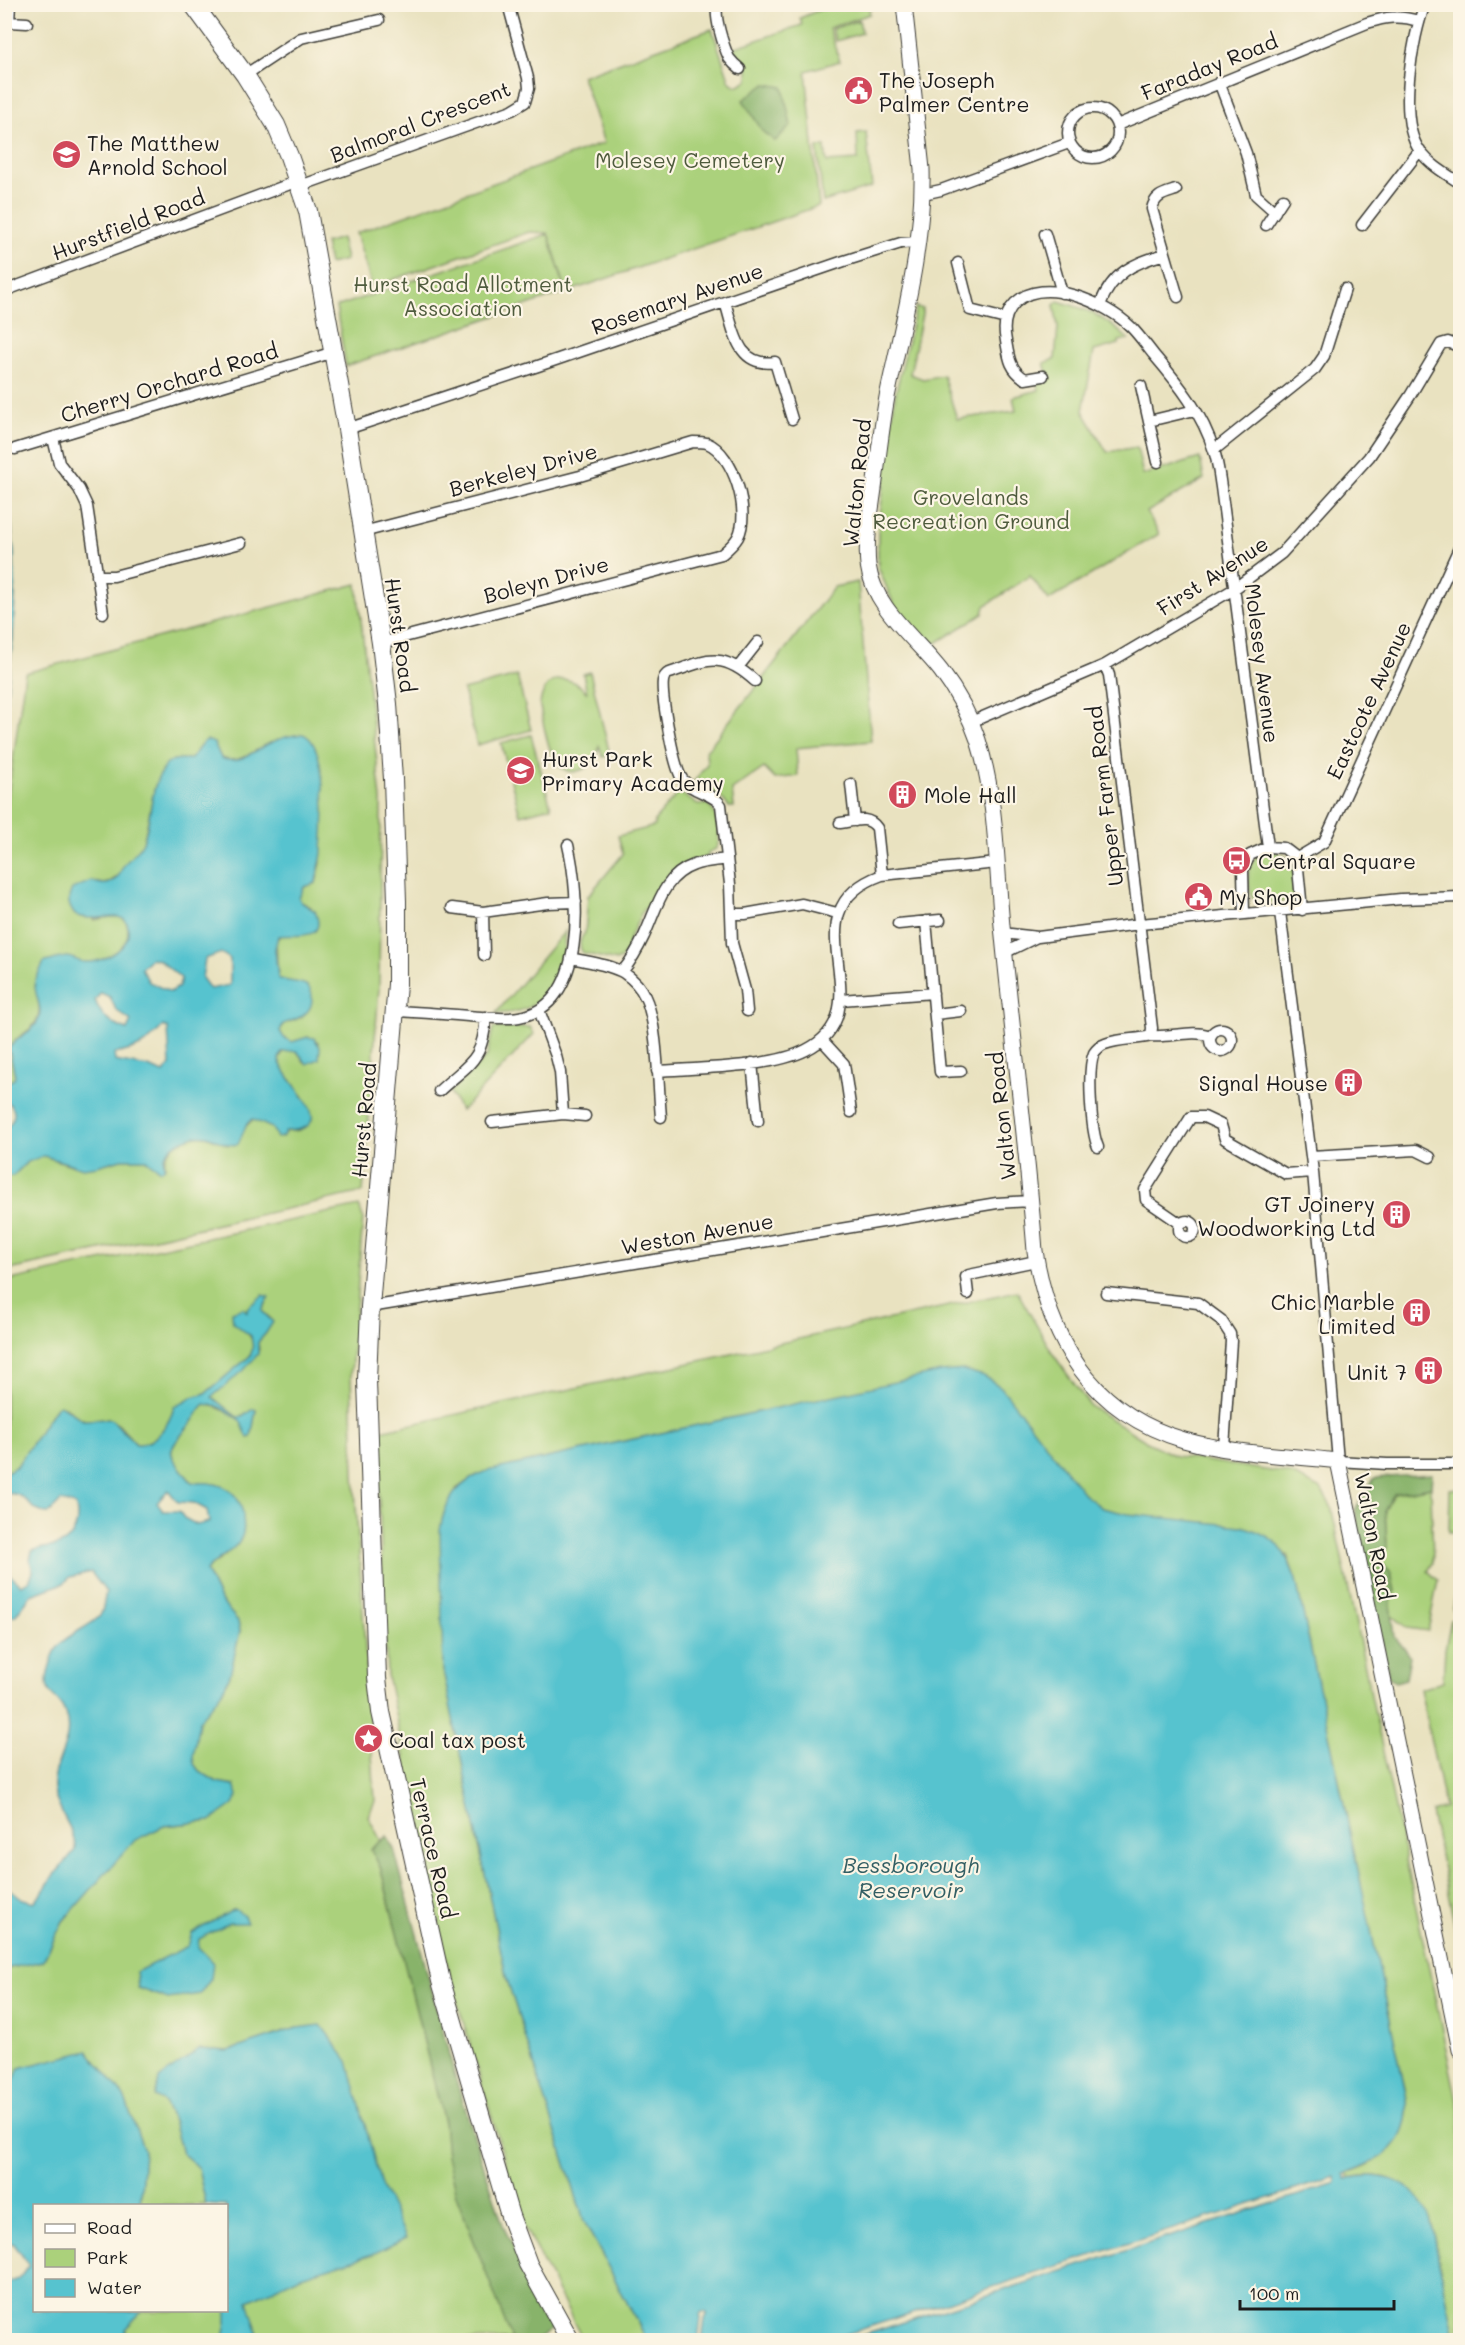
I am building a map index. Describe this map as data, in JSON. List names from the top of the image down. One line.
{"streets":{"main road":["Walton Road","Hurst Road","Terrace Road"],"street":["Faraday Road","Balmoral Crescent","Hurstfield Road","Rosemary Avenue","Cherry Orchard Road","Berkeley Drive","First Avenue","Boleyn Drive","Molesey Avenue","Eastcote Avenue","Upper Farm Road","Weston Avenue"]},"crossings":[["Balmoral Crescent","Hurstfield Road"],["Balmoral Crescent","Hurst Road"],["Hurstfield Road","Hurst Road"],["Rosemary Avenue","Walton Road"],["Rosemary Avenue","Hurst Road"],["Cherry Orchard Road","Hurst Road"],["Berkeley Drive","Boleyn Drive"],["Berkeley Drive","Hurst Road"],["Walton Road","First Avenue"],["Walton Road","Weston Avenue"],["First Avenue","Molesey Avenue"],["First Avenue","Upper Farm Road"],["Boleyn Drive","Hurst Road"],["Hurst Road","Weston Avenue"],["Hurst Road","Terrace Road"],["Weston Avenue","Terrace Road"]],"water":["Bessborough Reservoir"],"parks":["Molesey Cemetery","Hurst Road Allotment Association","Grovelands Recreation Ground"],"places":{"public building":["The Joseph Palmer Centre","My Shop"],"school or university":["The Matthew Arnold School","Hurst Park Primary Academy"],"building":["Mole Hall","Signal House","GT Joinery Woodworking Ltd","Chic Marble Limited","Unit 7"],"bus stop":["Central Square"],"place":["Coal tax post"]},"legend":["Road","Park","Water"],"scale_bar":"100 m"}
